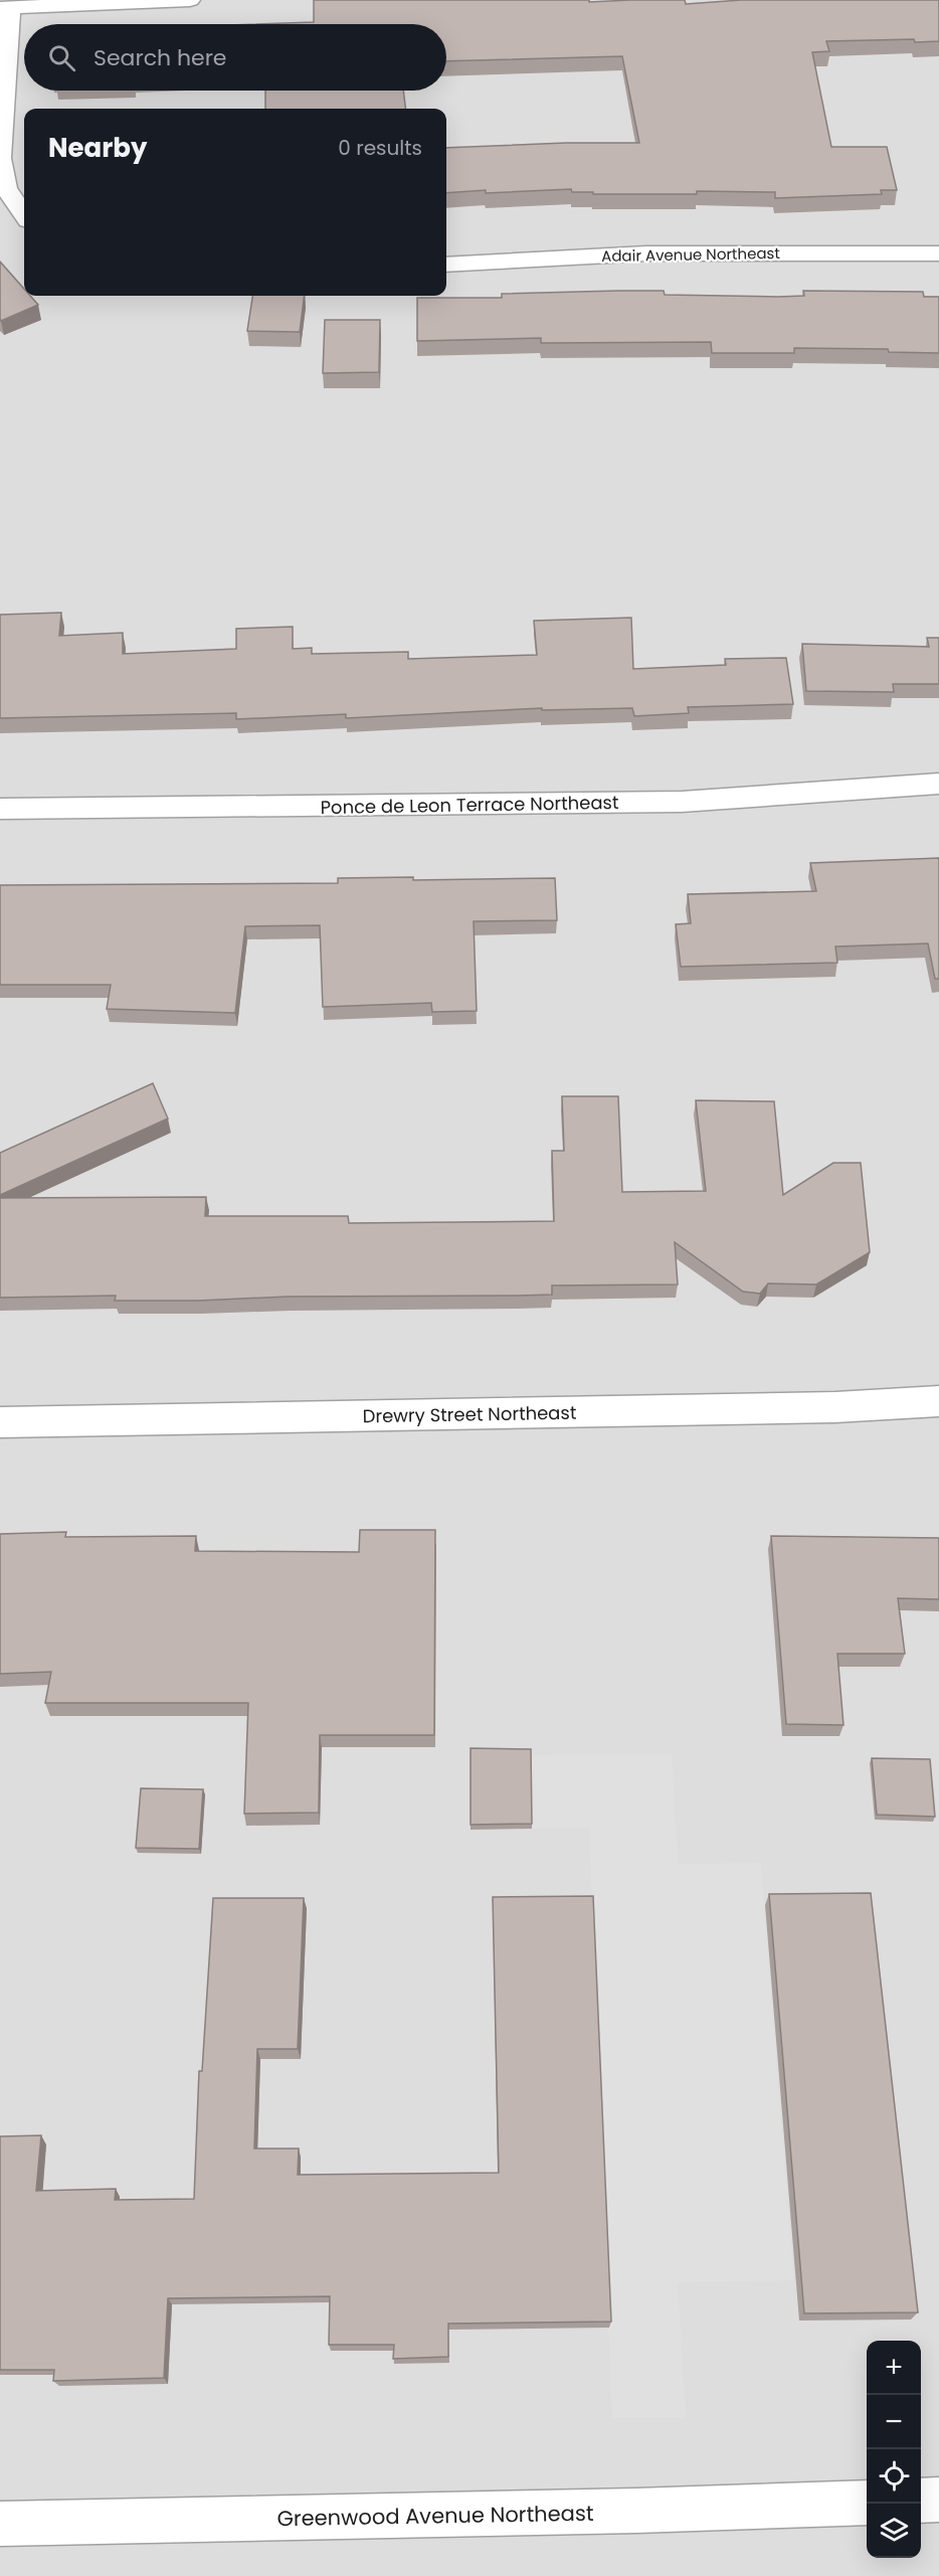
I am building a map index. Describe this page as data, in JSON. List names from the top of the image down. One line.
{"streets":{"street":["Adair Avenue Northeast","Ponce de Leon Terrace Northeast","Drewry Street Northeast","Greenwood Avenue Northeast"]},"page":{"search":"Search here","heading":["Nearby","0 results"],"map_buttons":["+","−"]}}
